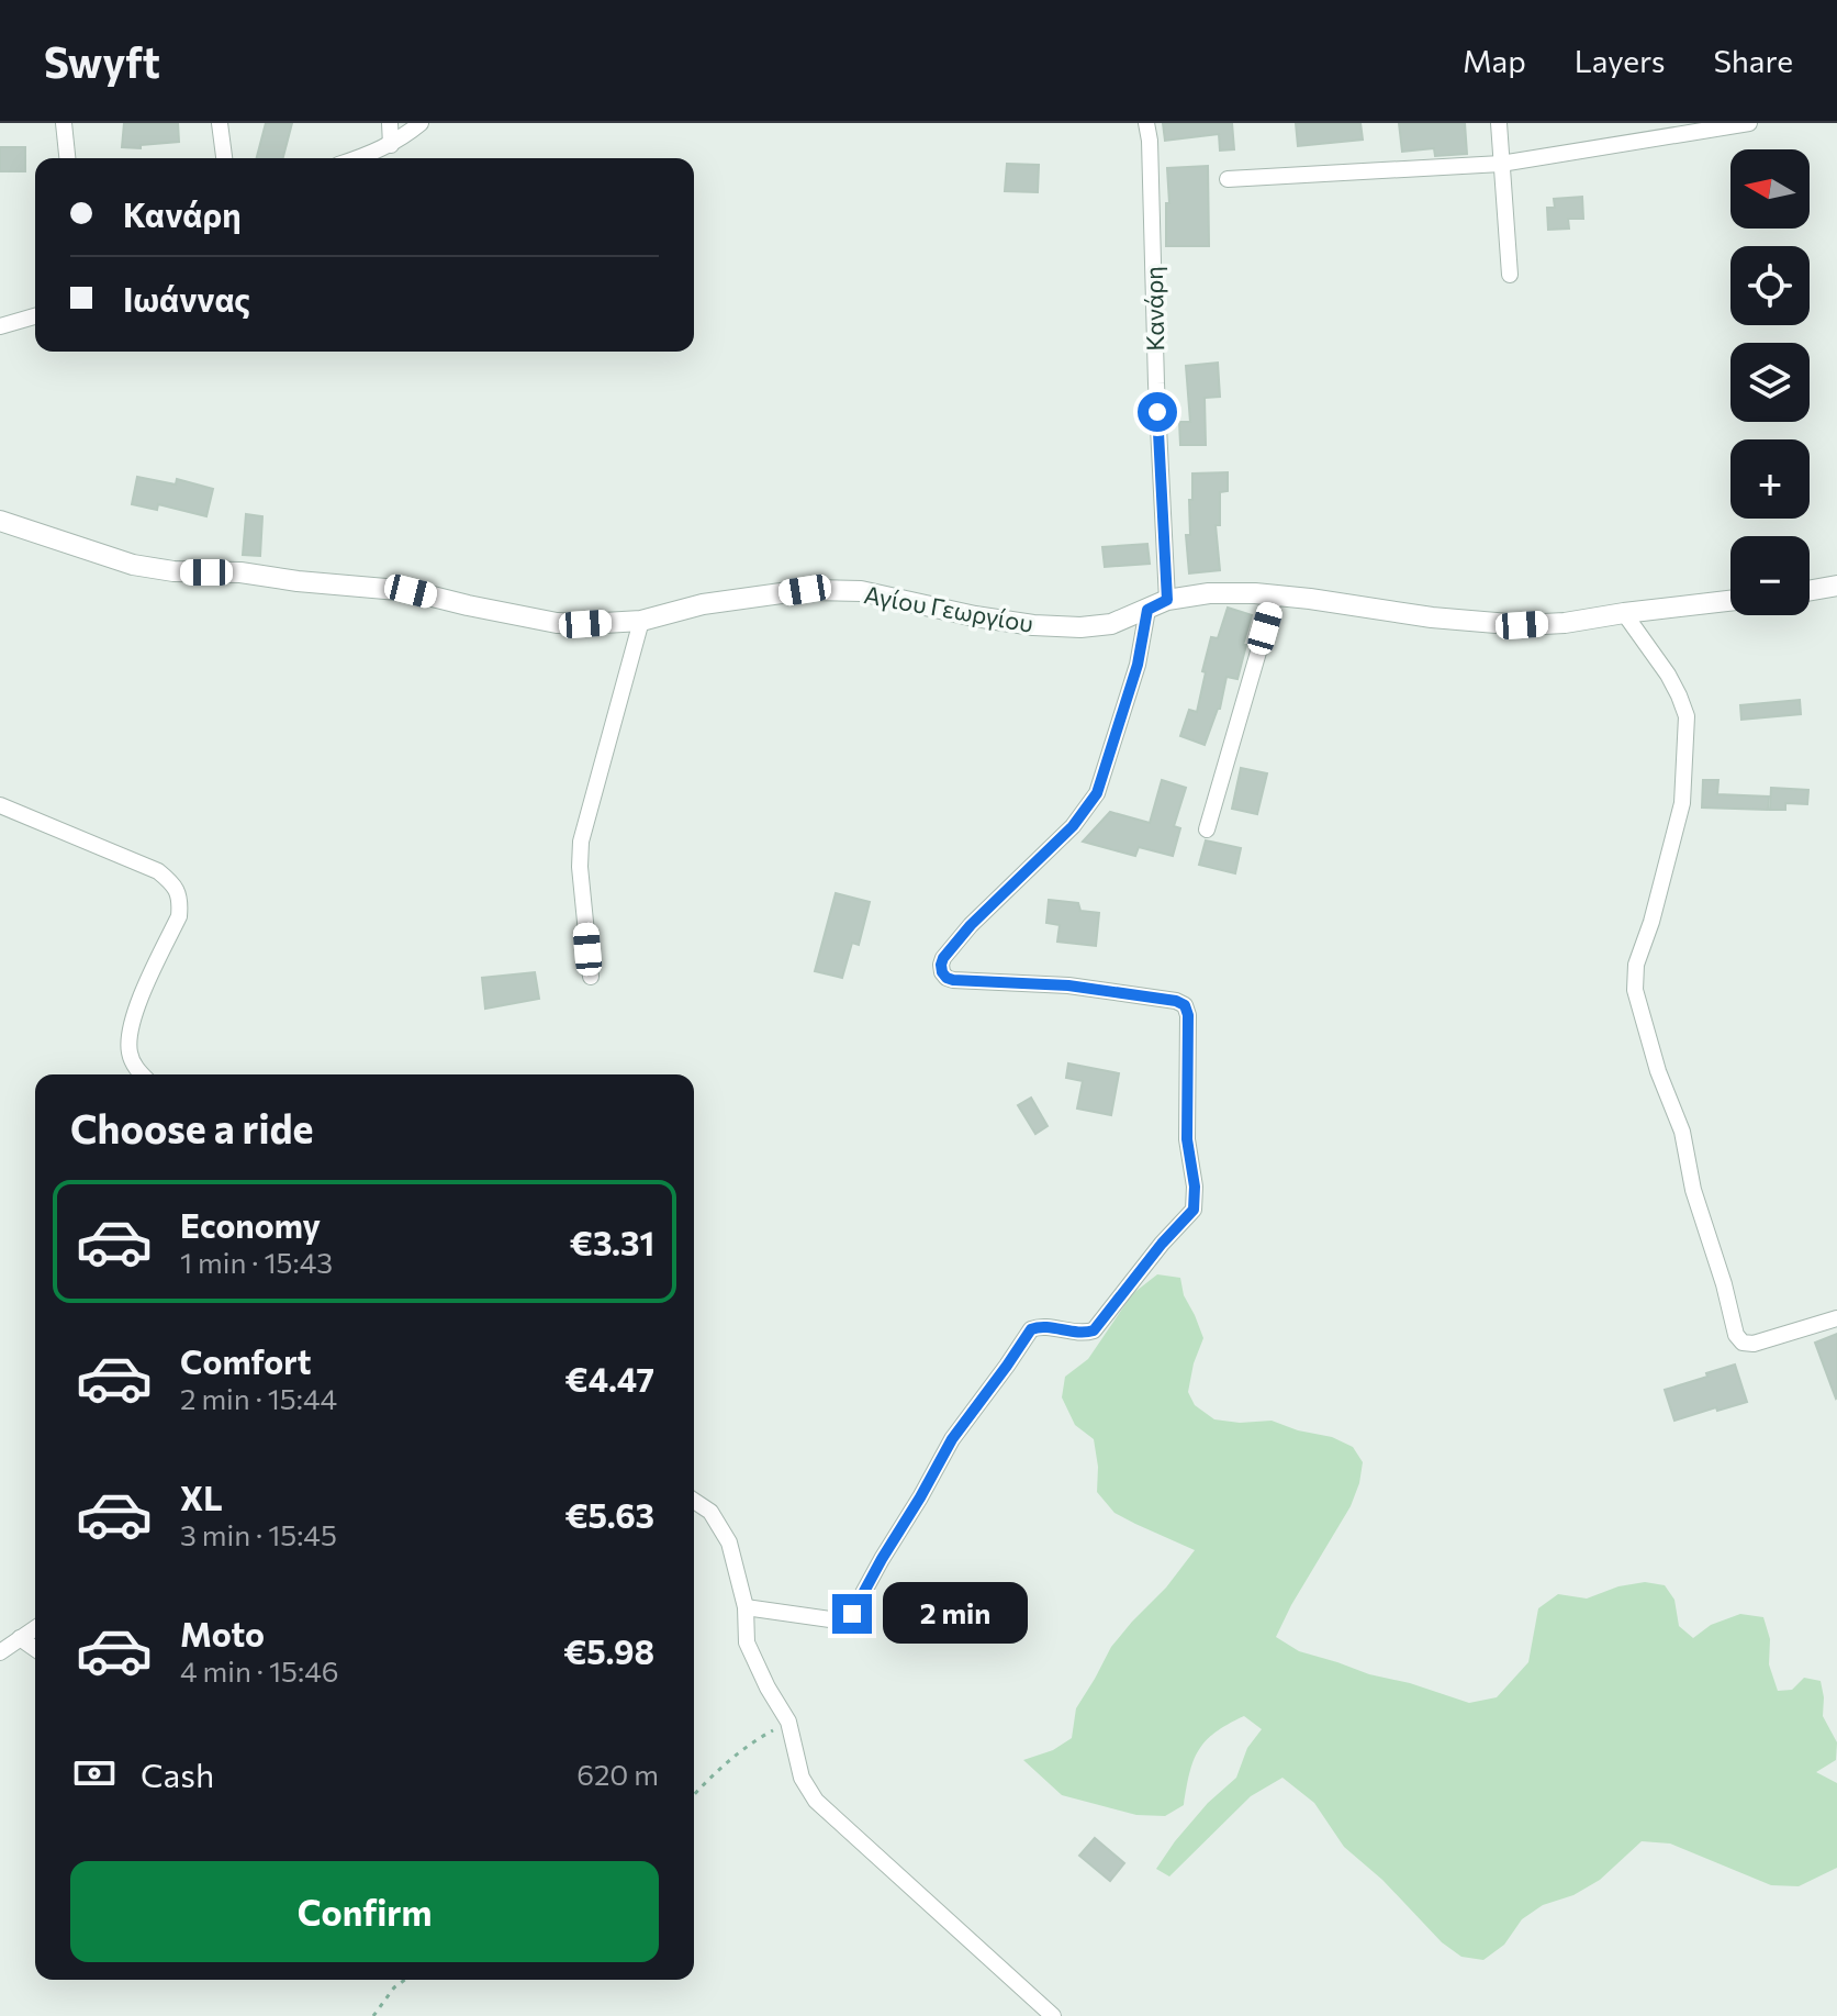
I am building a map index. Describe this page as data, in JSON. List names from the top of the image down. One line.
{"streets":{"street":["Κανάρη","Αγίου Γεωργίου"]},"crossings":[["Κανάρη","Αγίου Γεωργίου"]],"north":"left","page":{"header":"Swyft","nav":["Map","Layers","Share"],"map_buttons":["+","−"],"banner":["Κανάρη","Ιωάννας"],"heading":"Choose a ride","list":[{"name":"Economy","note":"1 min · 15:43","value":"€3.31"},{"name":"Comfort","note":"2 min · 15:44","value":"€4.47"},{"name":"XL","note":"3 min · 15:45","value":"€5.63"},{"name":"Moto","note":"4 min · 15:46","value":"€5.98"}],"bubble":"2 min","pay":["Cash","620 m"],"buttons":"Confirm"}}
